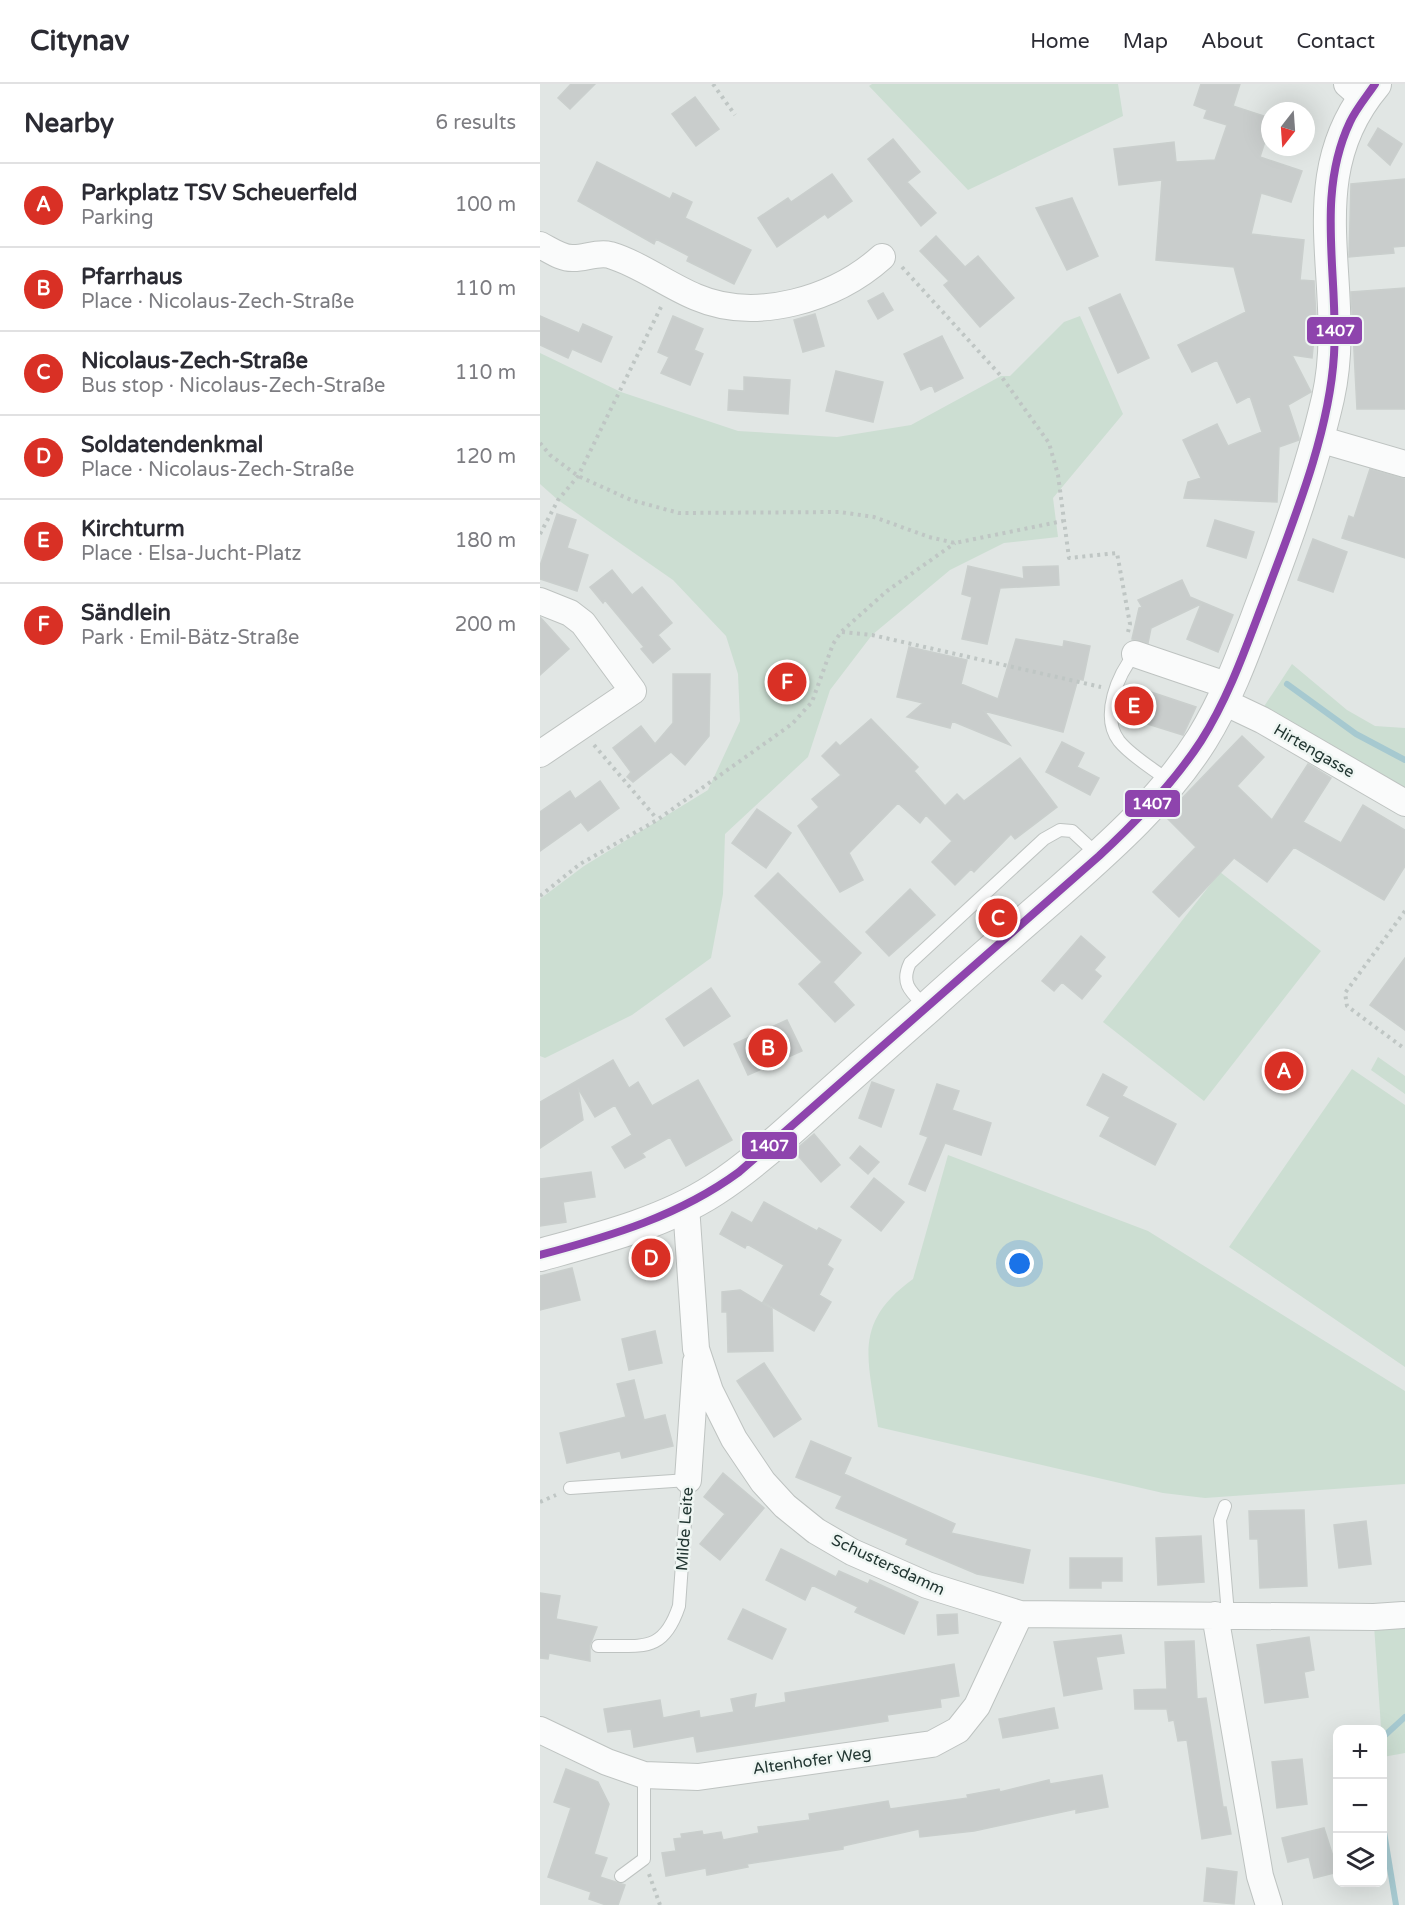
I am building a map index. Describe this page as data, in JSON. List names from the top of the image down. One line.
{"streets":{"street":["Hirtengasse","Milde Leite","Schustersdamm","Altenhofer Weg"]},"crossings":[["Milde Leite","Schustersdamm"],["Schustersdamm","Altenhofer Weg"]],"lines":["transit line 1407"],"north":"bottom","page":{"header":"Citynav","nav":["Home","Map","About","Contact"],"heading":["Nearby","6 results"],"list":[{"mark":"A","name":"Parkplatz TSV Scheuerfeld","note":"Parking","value":"100 m"},{"mark":"B","name":"Pfarrhaus","note":"Place · Nicolaus-Zech-Straße","value":"110 m"},{"mark":"C","name":"Nicolaus-Zech-Straße","note":"Bus stop · Nicolaus-Zech-Straße","value":"110 m"},{"mark":"D","name":"Soldatendenkmal","note":"Place · Nicolaus-Zech-Straße","value":"120 m"},{"mark":"E","name":"Kirchturm","note":"Place · Elsa-Jucht-Platz","value":"180 m"},{"mark":"F","name":"Sändlein","note":"Park · Emil-Bätz-Straße","value":"200 m"}],"pins":["F","E","C","B","A","D"],"map_buttons":["+","−"]}}
